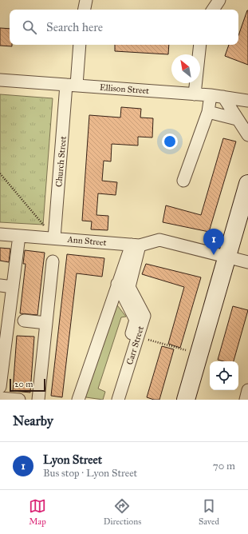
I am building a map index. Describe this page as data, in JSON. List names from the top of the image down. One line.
{"streets":{"street":["Ellison Street","Church Street","Ann Street","Carr Street"]},"crossings":[["Ellison Street","Church Street"],["Church Street","Ann Street"],["Ann Street","Carr Street"]],"scale_bar":"20 m","north":"top left","page":{"search":"Search here","pins":"1","scale":"20 m","heading":"Nearby","list":[{"mark":"1","name":"Lyon Street","note":"Bus stop · Lyon Street","value":"70 m"}],"nav":["Map","Directions","Saved"]}}
